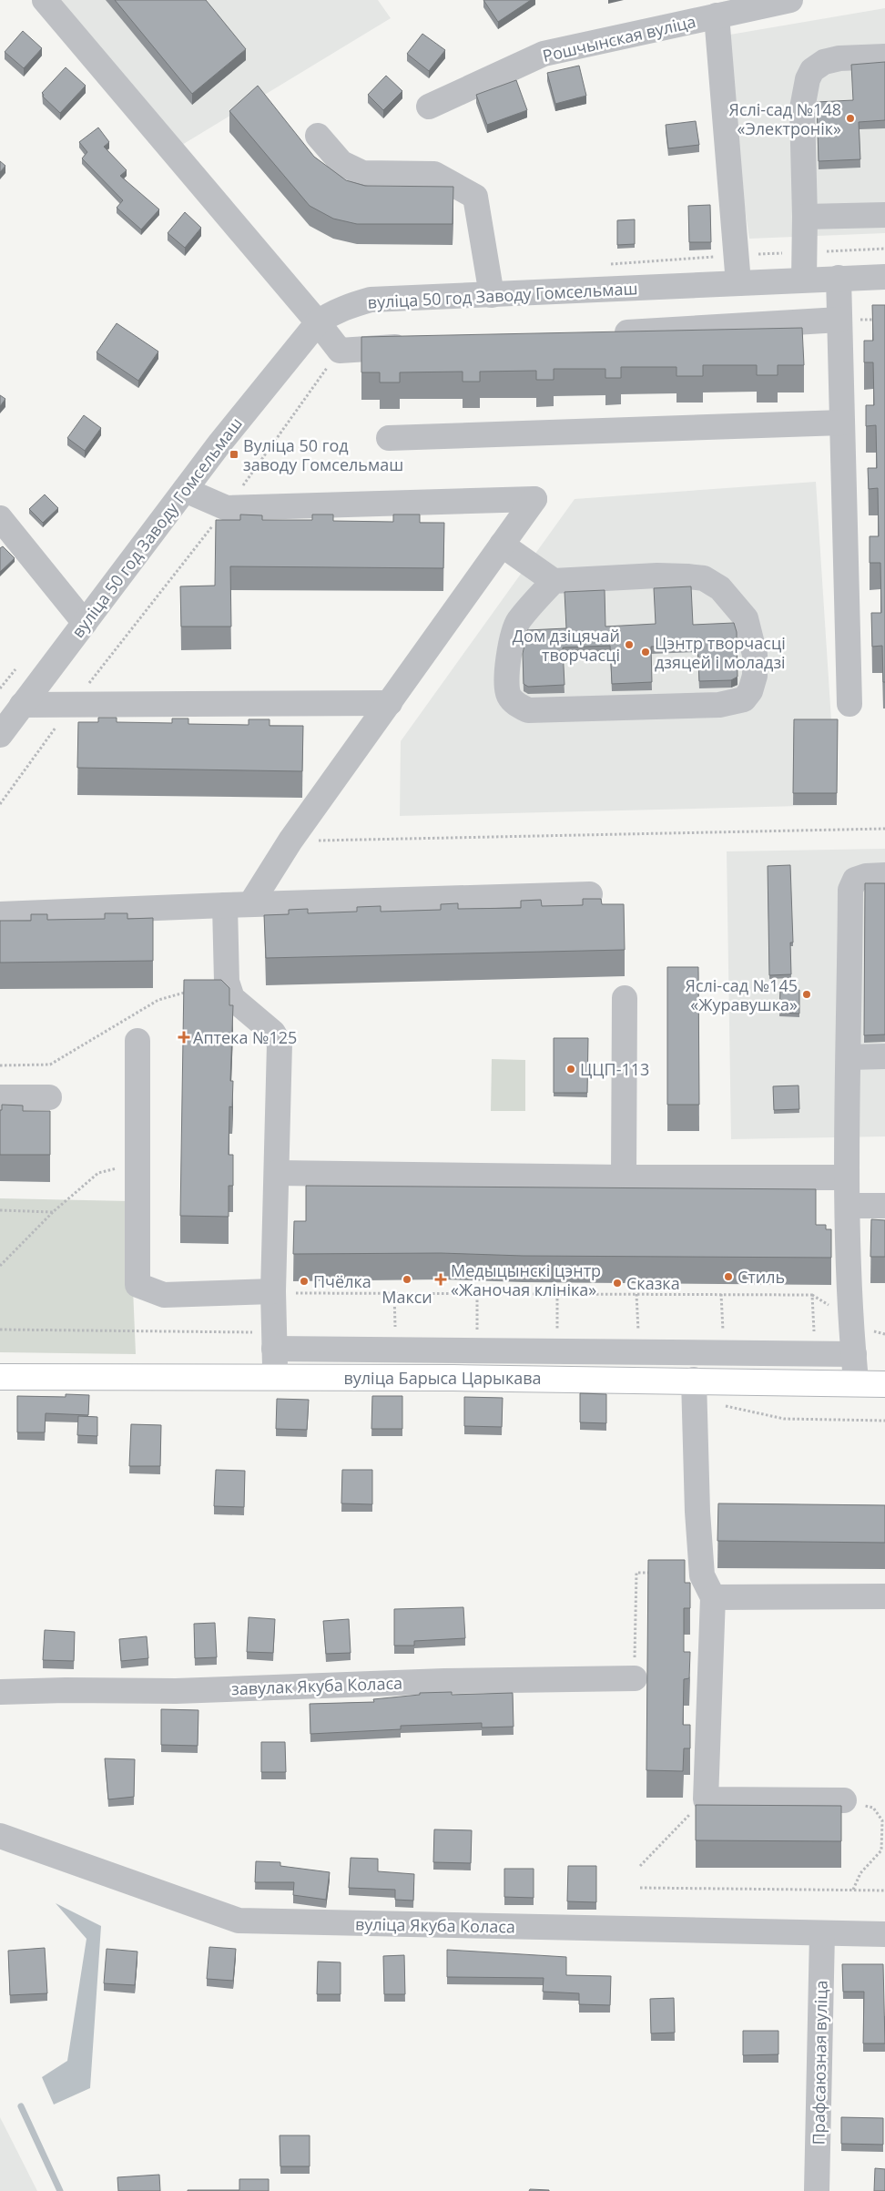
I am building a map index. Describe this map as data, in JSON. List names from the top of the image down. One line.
{"streets":{"main road":["вуліца Барыса Царыкава"],"street":["Рошчынская вуліца","вуліца 50 год Заводу Гомсельмаш","завулак Якуба Коласа","вуліца Якуба Коласа","Прафсаюзная вуліца"]},"crossings":[["вуліца Якуба Коласа","Прафсаюзная вуліца"]],"places":{"other":["Яслі-сад №148 «Электронік»","Дом дзіцячай творчасці","Цэнтр творчасці дзяцей і моладзі","Яслі-сад №145 «Журавушка»","ЦЦП-113","Стиль","Макси","Пчёлка","Сказка"],"transit":["Вуліца 50 год заводу Гомсельмаш"],"health":["Аптека №125","Медыцынскі цэнтр «Жаночая клініка»"]}}
